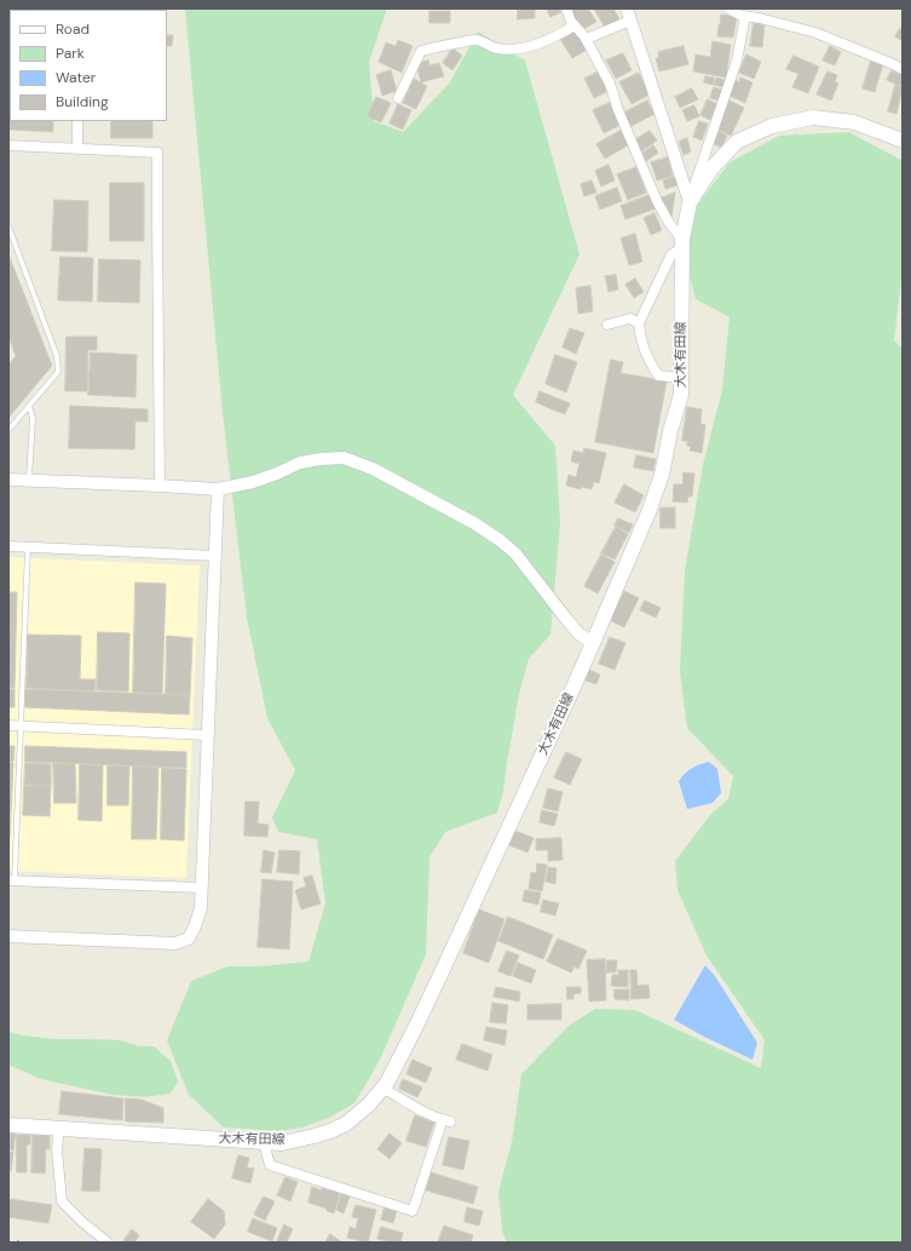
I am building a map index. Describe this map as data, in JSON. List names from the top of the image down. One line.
{"streets":{"main road":["大木有田線"]},"legend":["Road","Park","Water","Building"]}
